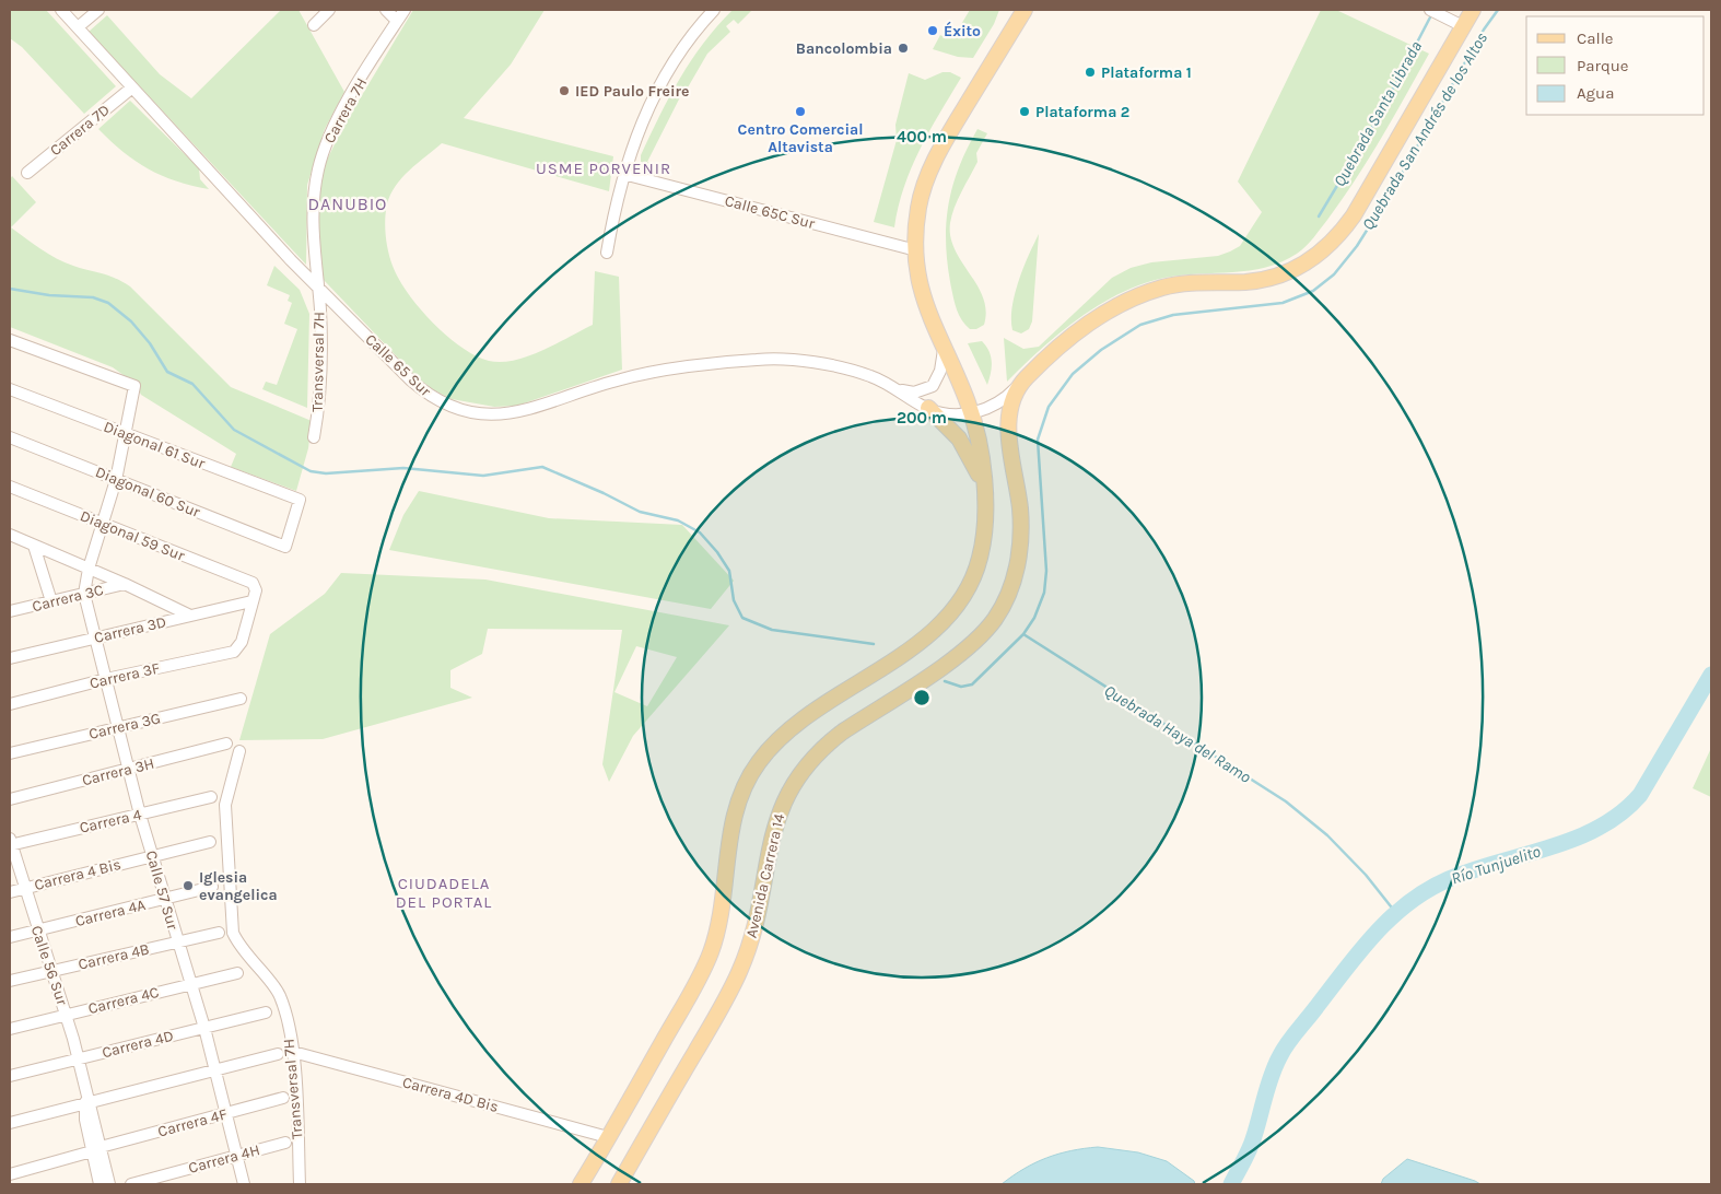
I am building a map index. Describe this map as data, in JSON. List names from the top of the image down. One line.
{"streets":{"main road":["Avenida Carrera 14"],"street":["Carrera 7H","Carrera 7D","Calle 65C Sur","Transversal 7H","Calle 65 Sur","Diagonal 61 Sur","Diagonal 60 Sur","Diagonal 59 Sur","Carrera 3C","Carrera 3D","Carrera 3F","Carrera 3G","Carrera 3H","Carrera 4","Carrera 4 Bis","Calle 57 Sur","Carrera 4A","Carrera 4B","Calle 56 Sur","Carrera 4C","Carrera 4D","Carrera 4D Bis","Carrera 4F","Carrera 4H"]},"crossings":[["Carrera 7H","Transversal 7H"],["Carrera 7H","Calle 65 Sur"],["Carrera 7D","Calle 65 Sur"],["Transversal 7H","Calle 65 Sur"],["Transversal 7H","Carrera 4D Bis"],["Calle 65 Sur","Avenida Carrera 14"],["Diagonal 61 Sur","Diagonal 60 Sur"],["Diagonal 59 Sur","Carrera 3D"],["Diagonal 59 Sur","Carrera 3F"],["Carrera 3C","Calle 57 Sur"],["Carrera 3D","Carrera 3F"],["Carrera 3D","Calle 57 Sur"],["Carrera 3F","Calle 57 Sur"],["Carrera 3G","Calle 57 Sur"],["Carrera 3H","Calle 57 Sur"],["Carrera 4","Calle 57 Sur"],["Carrera 4","Calle 56 Sur"],["Carrera 4 Bis","Calle 57 Sur"],["Carrera 4 Bis","Calle 56 Sur"],["Calle 57 Sur","Carrera 4A"],["Calle 57 Sur","Carrera 4B"],["Calle 57 Sur","Carrera 4C"],["Calle 57 Sur","Carrera 4D"],["Calle 57 Sur","Carrera 4F"],["Calle 57 Sur","Carrera 4H"],["Carrera 4A","Calle 56 Sur"],["Carrera 4B","Calle 56 Sur"],["Calle 56 Sur","Carrera 4C"],["Calle 56 Sur","Carrera 4D"],["Calle 56 Sur","Carrera 4F"]],"districts":["USME PORVENIR","DANUBIO","CIUDADELA DEL PORTAL"],"water":["Quebrada Santa Librada","Quebrada San Andrés de los Altos","Quebrada Haya del Ramo","Río Tunjuelito"],"places":["Éxito","Bancolombia","Plataforma 1","IED Paulo Freire","Centro Comercial Altavista","Plataforma 2","Iglesia evangelica"],"legend":["Calle","Parque","Agua"],"rings":["400 m","200 m"]}
